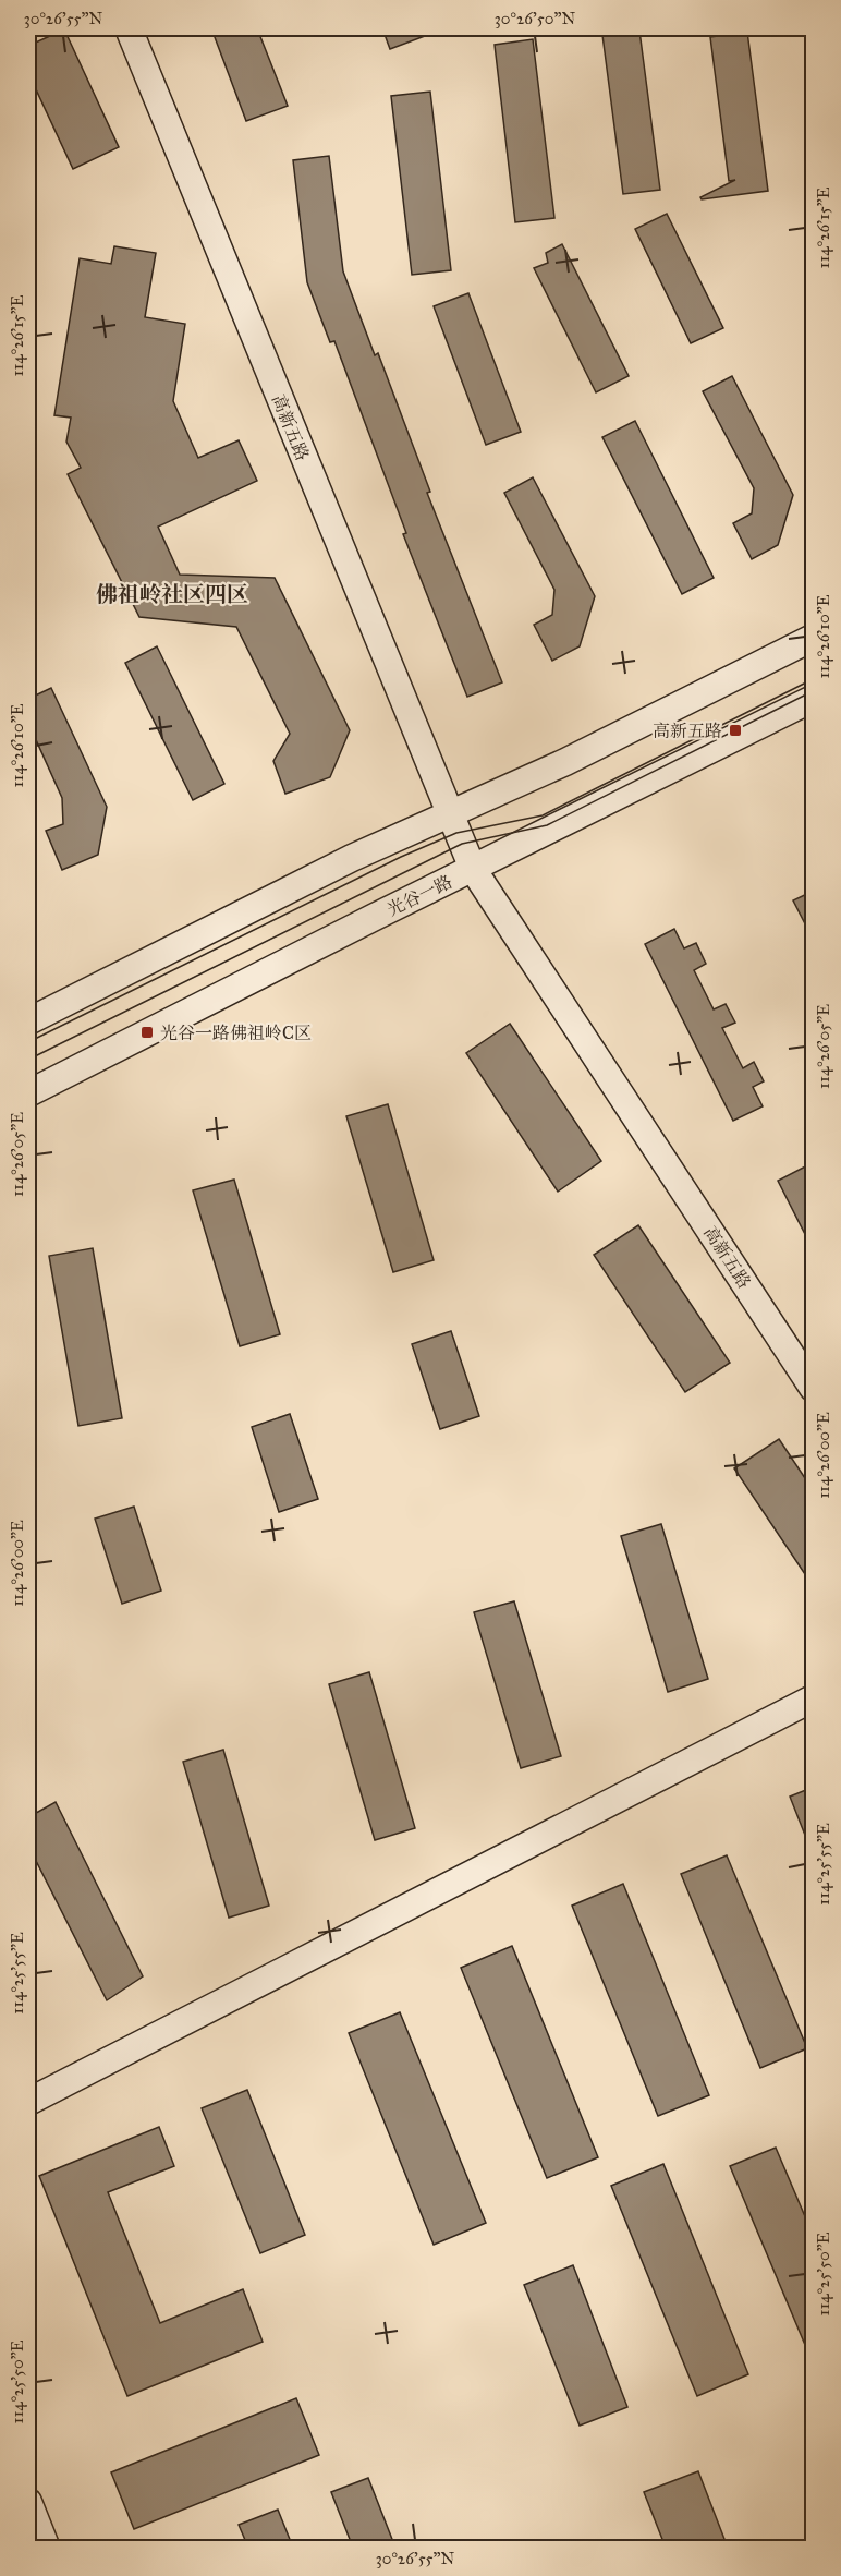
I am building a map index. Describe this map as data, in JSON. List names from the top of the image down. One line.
{"streets":{"main road":["高新五路","光谷一路"]},"crossings":[["高新五路","光谷一路"]],"districts":["佛祖岭社区四区"],"places":{"transit":["高新五路","光谷一路佛祖岭C区"]},"coordinates":["30°26'55\"N","30°26'50\"N","114°26'15\"E","114°26'10\"E","114°26'05\"E","114°26'00\"E","114°25'55\"E","114°25'50\"E"]}
